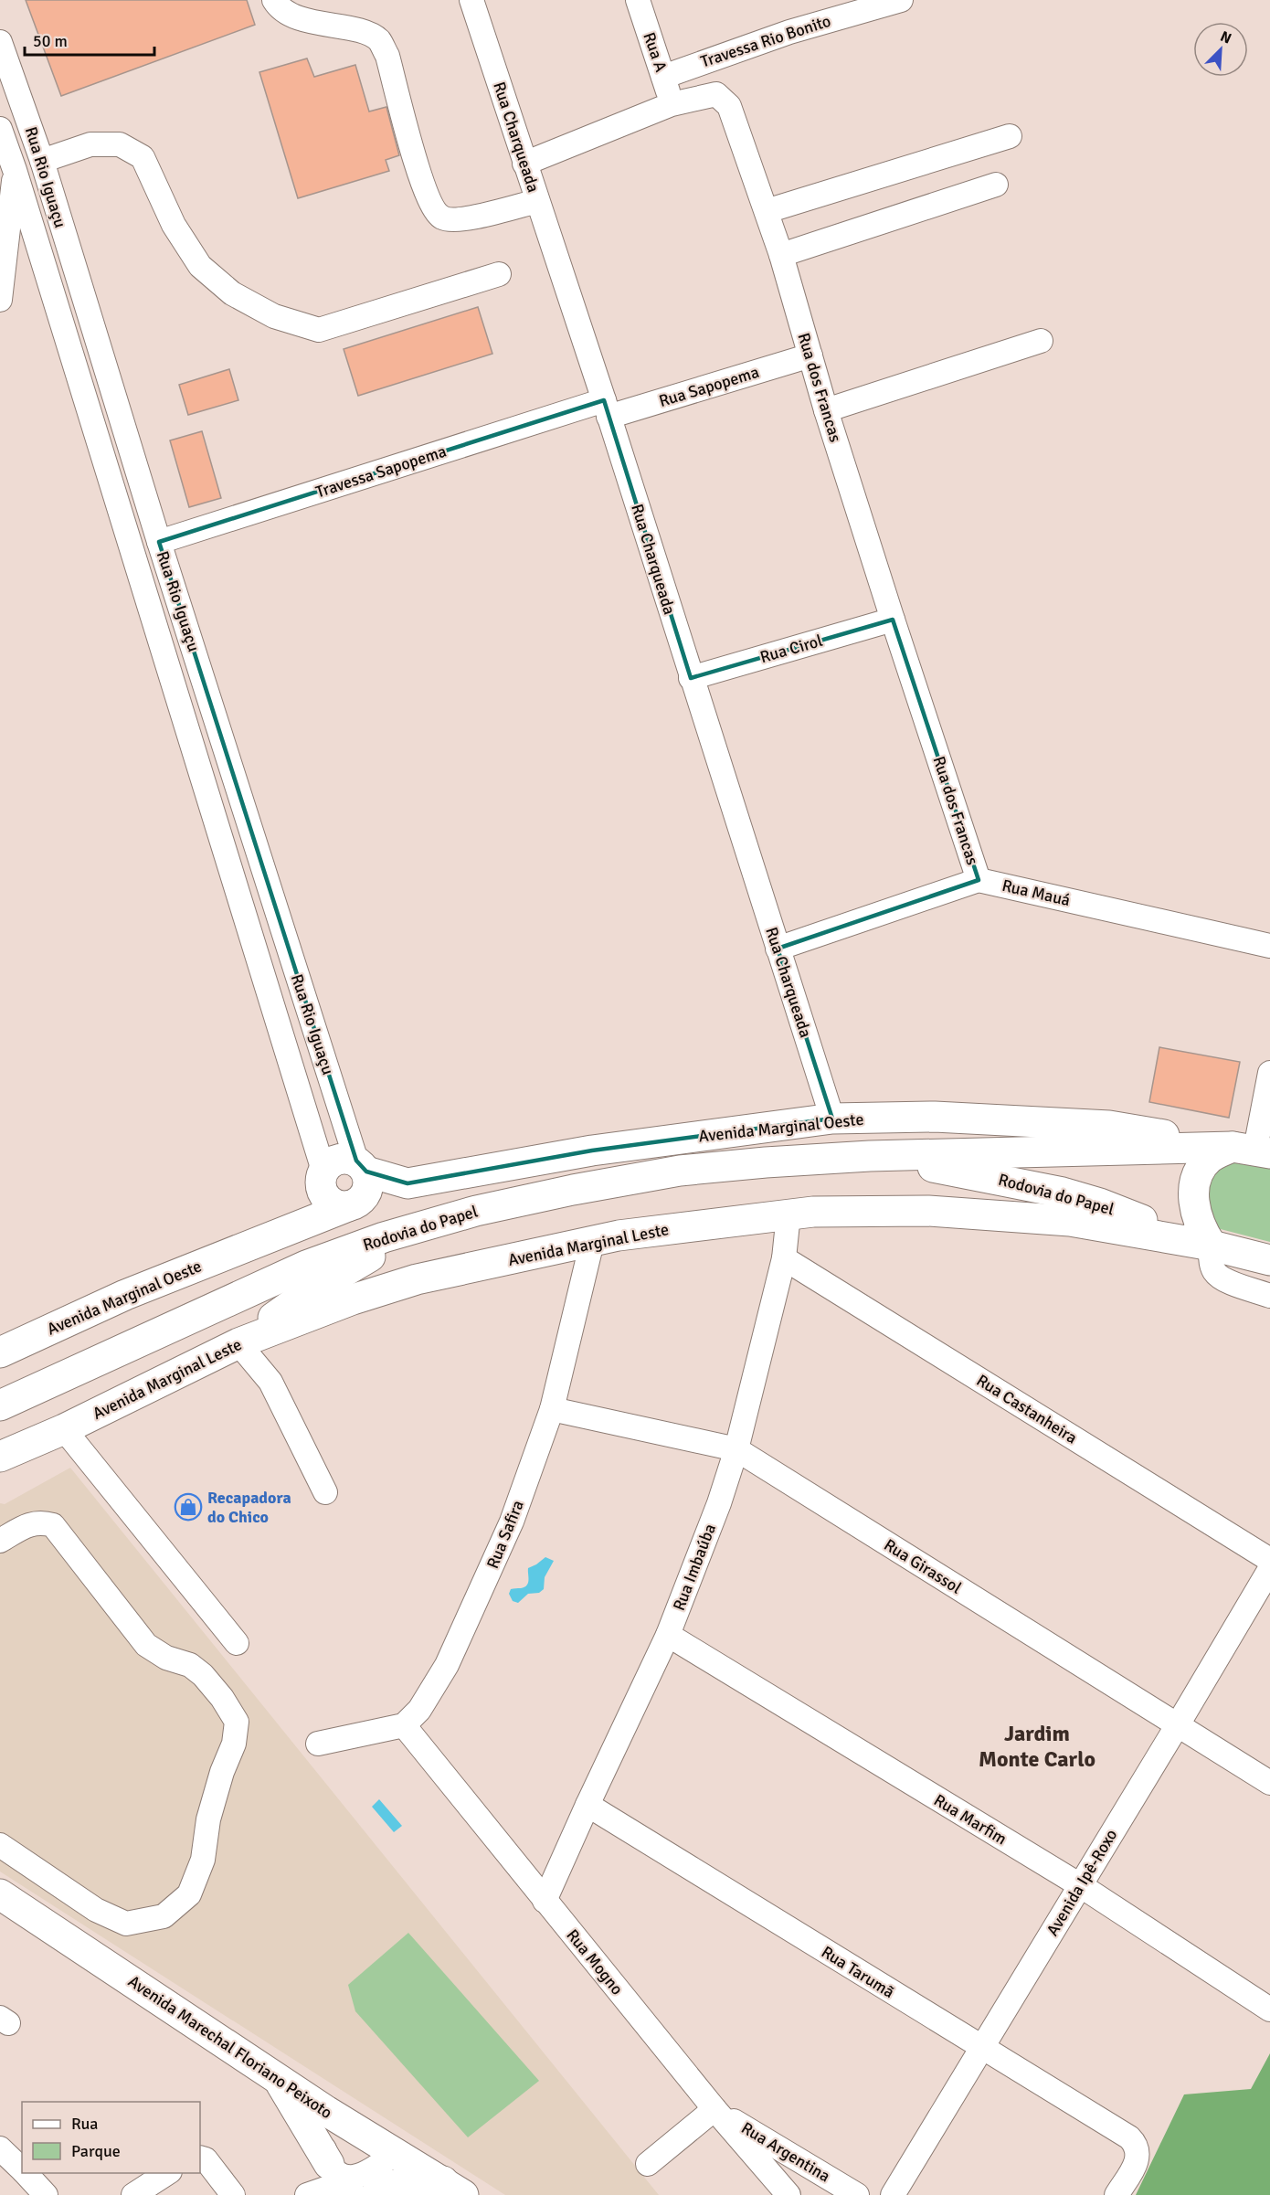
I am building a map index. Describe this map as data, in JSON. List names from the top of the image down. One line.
{"streets":{"main road":["Avenida Marginal Oeste","Rodovia do Papel","Avenida Marginal Leste","Avenida Marechal Floriano Peixoto"],"street":["Travessa Rio Bonito","Rua A","Rua Charqueada","Rua Rio Iguaçu","Rua Sapopema","Rua dos Francas","Travessa Sapopema","Rua Cirol","Rua Mauá","Rua Castanheira","Rua Safira","Rua Girassol","Rua Imbaúba","Rua Marfim","Avenida Ipê-Roxo","Rua Mogno","Rua Tarumã","Rua Argentina"]},"crossings":[["Travessa Rio Bonito","Rua A"],["Rua A","Rua dos Francas"],["Rua Charqueada","Rua Sapopema"],["Rua Charqueada","Rua dos Francas"],["Rua Charqueada","Travessa Sapopema"],["Rua Charqueada","Rua Cirol"],["Rua Charqueada","Rua Mauá"],["Rua Charqueada","Avenida Marginal Oeste"],["Rua Rio Iguaçu","Travessa Sapopema"],["Rua Rio Iguaçu","Avenida Marginal Oeste"],["Rua Sapopema","Rua dos Francas"],["Rua Sapopema","Travessa Sapopema"],["Rua dos Francas","Rua Cirol"],["Rua dos Francas","Rua Mauá"],["Avenida Marginal Oeste","Rodovia do Papel"],["Rodovia do Papel","Avenida Marginal Leste"],["Avenida Marginal Leste","Rua Safira"],["Avenida Marginal Leste","Rua Imbaúba"],["Rua Castanheira","Rua Imbaúba"],["Rua Safira","Rua Girassol"],["Rua Safira","Rua Mogno"],["Rua Girassol","Rua Imbaúba"],["Rua Girassol","Avenida Ipê-Roxo"],["Rua Imbaúba","Rua Marfim"],["Rua Imbaúba","Rua Mogno"],["Rua Imbaúba","Rua Tarumã"],["Rua Marfim","Avenida Ipê-Roxo"],["Avenida Ipê-Roxo","Rua Tarumã"],["Rua Mogno","Rua Argentina"]],"districts":["Jardim Monte Carlo"],"places":{"shop":["Recapadora do Chico"]},"legend":["Rua","Parque"],"scale_bar":"50 m","north":"top right"}
